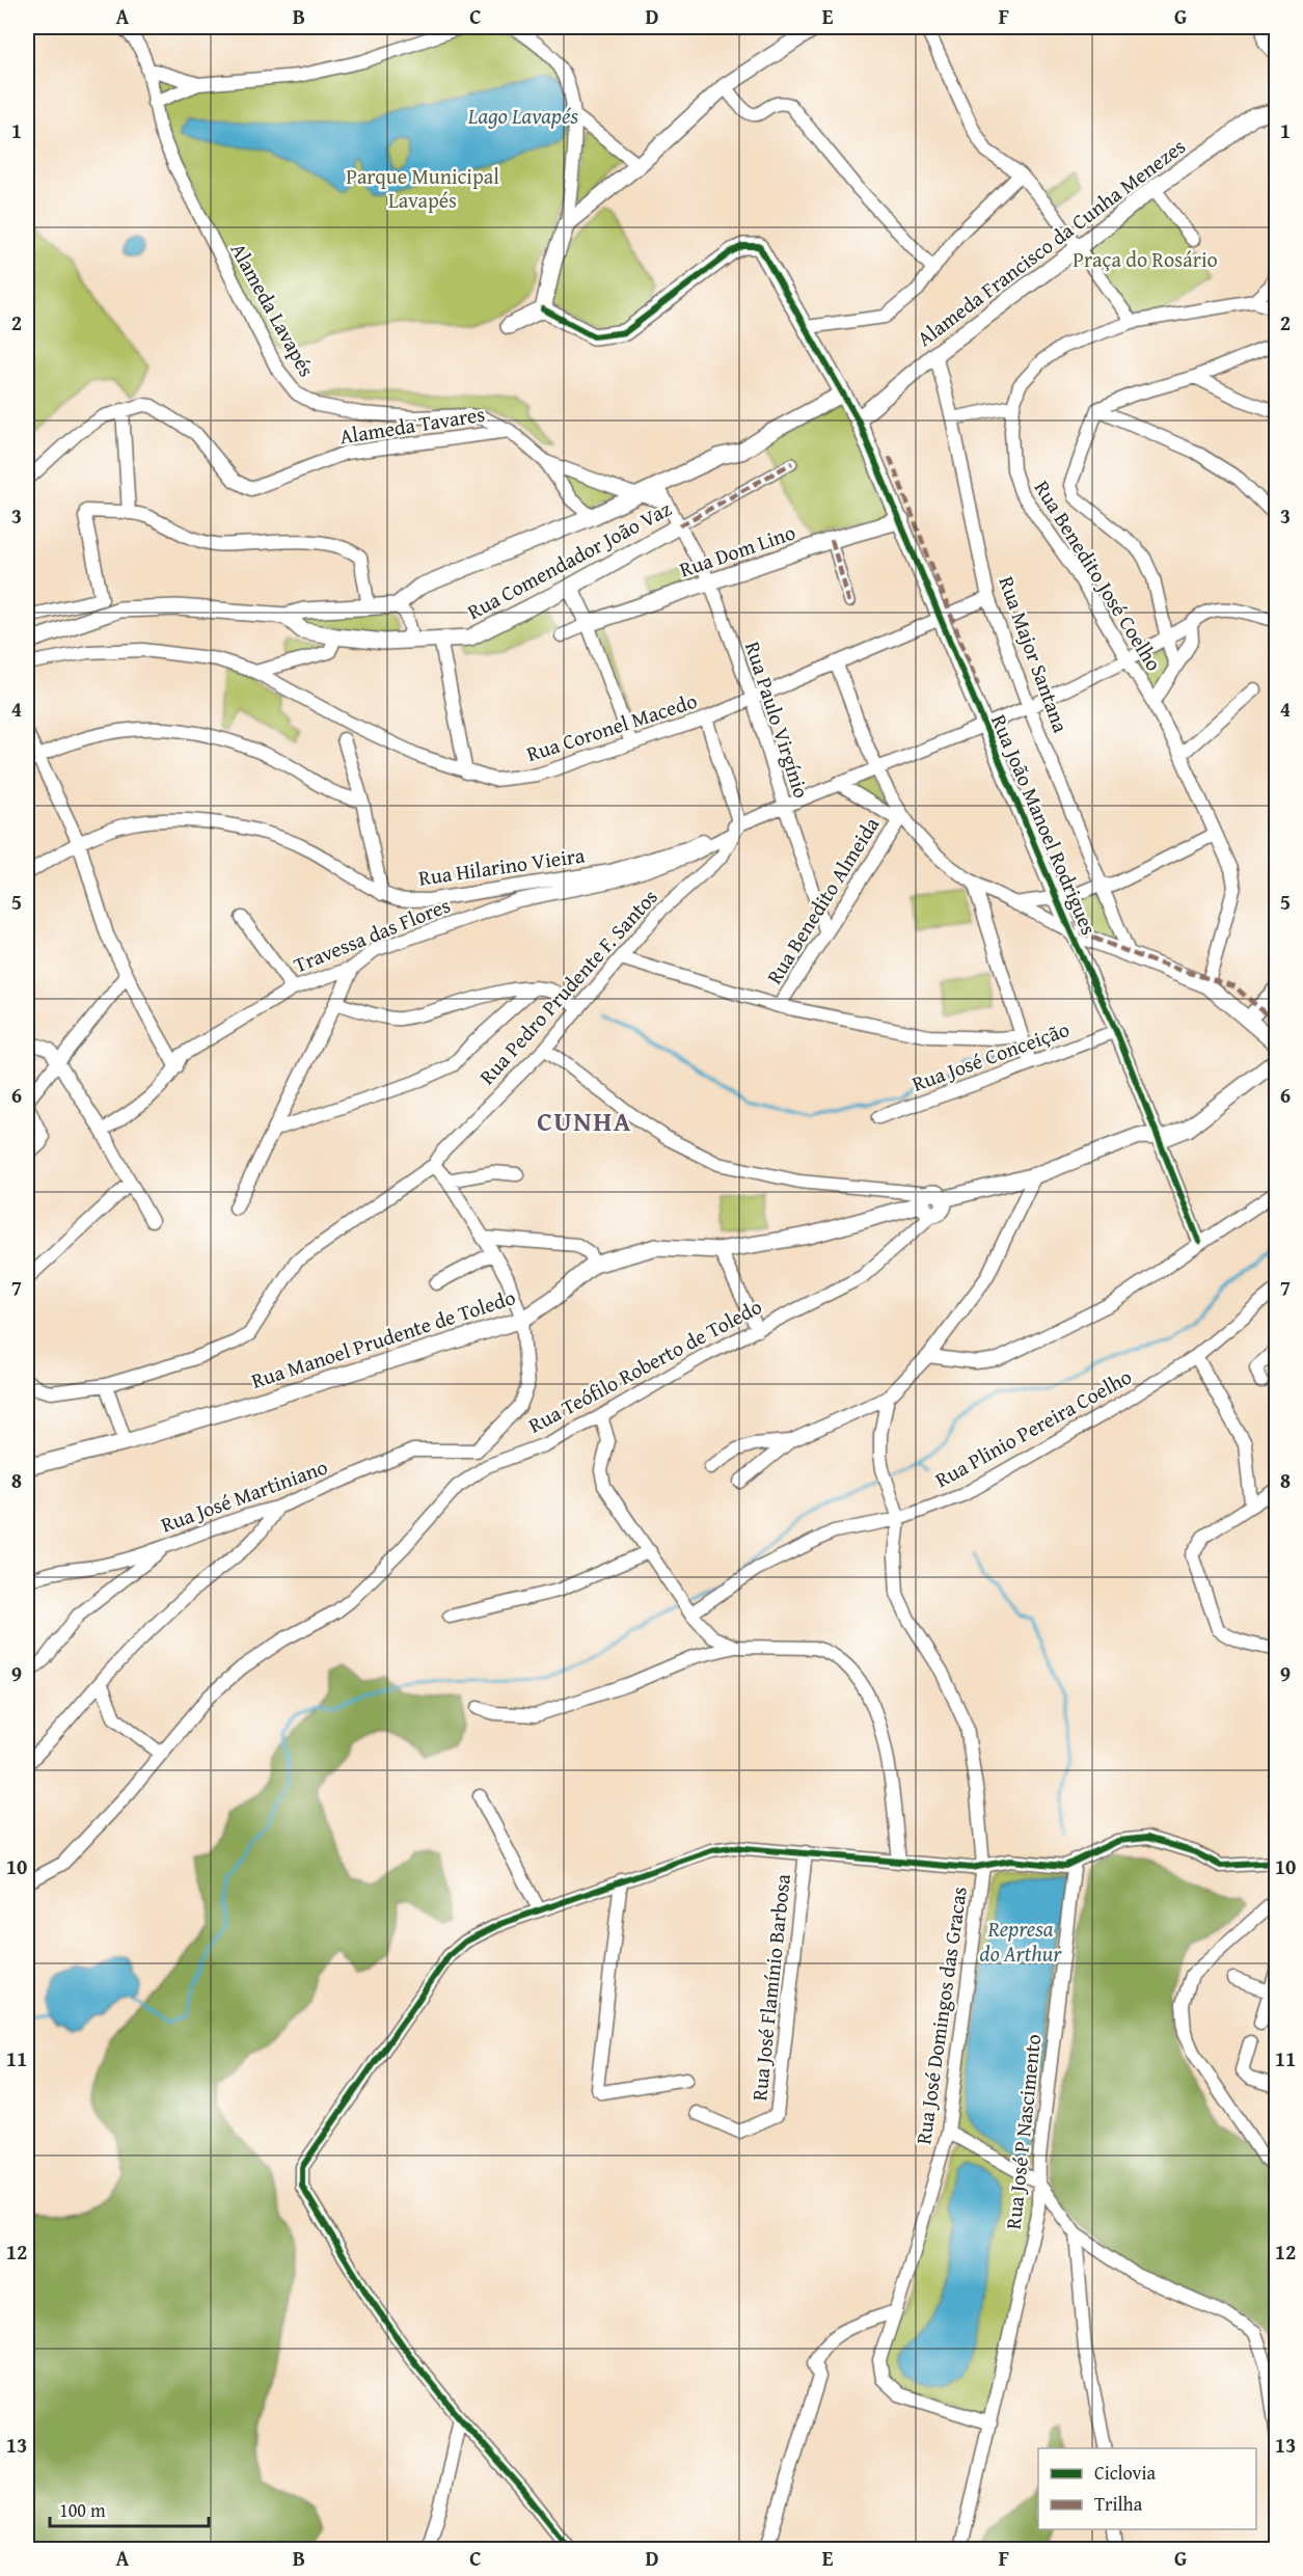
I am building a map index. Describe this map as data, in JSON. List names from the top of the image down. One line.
{"streets":{"street":["Alameda Francisco da Cunha Menezes","Alameda Lavapés","Alameda Tavares","Rua Dom Lino","Rua Comendador João Vaz","Rua Benedito José Coelho","Rua Major Santana","Rua Paulo Virgínio","Rua Coronel Macedo","Rua João Manoel Rodrigues","Rua Hilarino Vieira","Rua Benedito Almeida","Travessa das Flores","Rua Pedro Prudente F. Santos","Rua José Conceição","Rua Manoel Prudente de Toledo","Rua Teófilo Roberto de Toledo","Rua Plinio Pereira Coelho","Rua José Martiniano","Rua José Flamínio Barbosa","Rua José Domingos das Gracas","Rua José P Nascimento"]},"crossings":[["Alameda Francisco da Cunha Menezes","Rua Major Santana"],["Alameda Francisco da Cunha Menezes","Rua João Manoel Rodrigues"],["Alameda Lavapés","Alameda Tavares"],["Rua Dom Lino","Rua Paulo Virgínio"],["Rua Dom Lino","Rua João Manoel Rodrigues"],["Rua Comendador João Vaz","Rua Paulo Virgínio"],["Rua Benedito José Coelho","Rua Hilarino Vieira"],["Rua Major Santana","Rua Coronel Macedo"],["Rua Major Santana","Rua Hilarino Vieira"],["Rua Paulo Virgínio","Rua Coronel Macedo"],["Rua Paulo Virgínio","Rua Hilarino Vieira"],["Rua Paulo Virgínio","Rua Benedito Almeida"],["Rua Coronel Macedo","Rua João Manoel Rodrigues"],["Rua João Manoel Rodrigues","Rua Hilarino Vieira"],["Rua João Manoel Rodrigues","Rua José Conceição"],["Rua João Manoel Rodrigues","Rua Teófilo Roberto de Toledo"],["Rua Hilarino Vieira","Travessa das Flores"],["Rua Hilarino Vieira","Rua Pedro Prudente F. Santos"],["Rua Manoel Prudente de Toledo","Rua Teófilo Roberto de Toledo"],["Rua Plinio Pereira Coelho","Rua José Domingos das Gracas"],["Rua José Domingos das Gracas","Rua José P Nascimento"]],"districts":["CUNHA"],"water":["Lago Lavapés","Represa do Arthur"],"parks":["Parque Municipal Lavapés","Praça do Rosário"],"legend":["Ciclovia","Trilha"],"scale_bar":"100 m","grid":{"columns":["A","B","C","D","E","F","G"],"rows":["1","2","3","4","5","6","7","8","9","10","11","12","13"]}}
